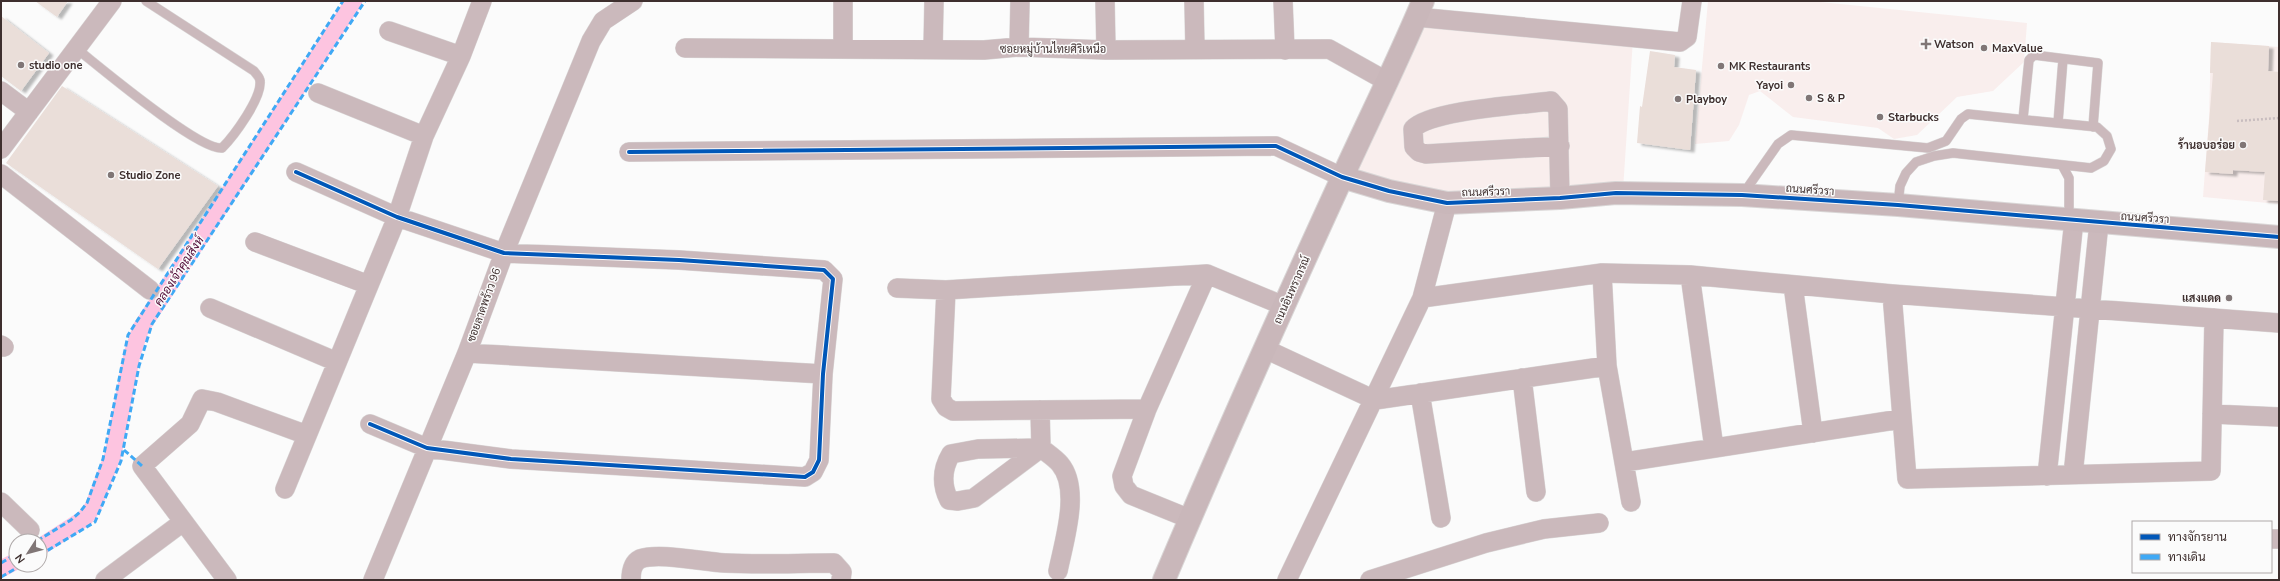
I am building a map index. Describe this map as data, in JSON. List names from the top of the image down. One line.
{"streets":{"street":["ซอยหมู่บ้านไทยศิริเหนือ","ถนนศรีวรา","ถนนอินทราภรณ์","ซอยลาดพร้าว 96"]},"crossings":[["ซอยหมู่บ้านไทยศิริเหนือ","ถนนอินทราภรณ์"],["ถนนศรีวรา","ถนนอินทราภรณ์"]],"water":["คลองเจ้าคุณสิงห์"],"places":{"health":["Watson"],"other":["MaxValue","studio one","MK Restaurants","Yayoi","S & P","Playboy","Starbucks","ร้านอบอร่อย","Studio Zone","แสงแดด"]},"legend":["ทางจักรยาน","ทางเดิน"],"north":"bottom left"}
